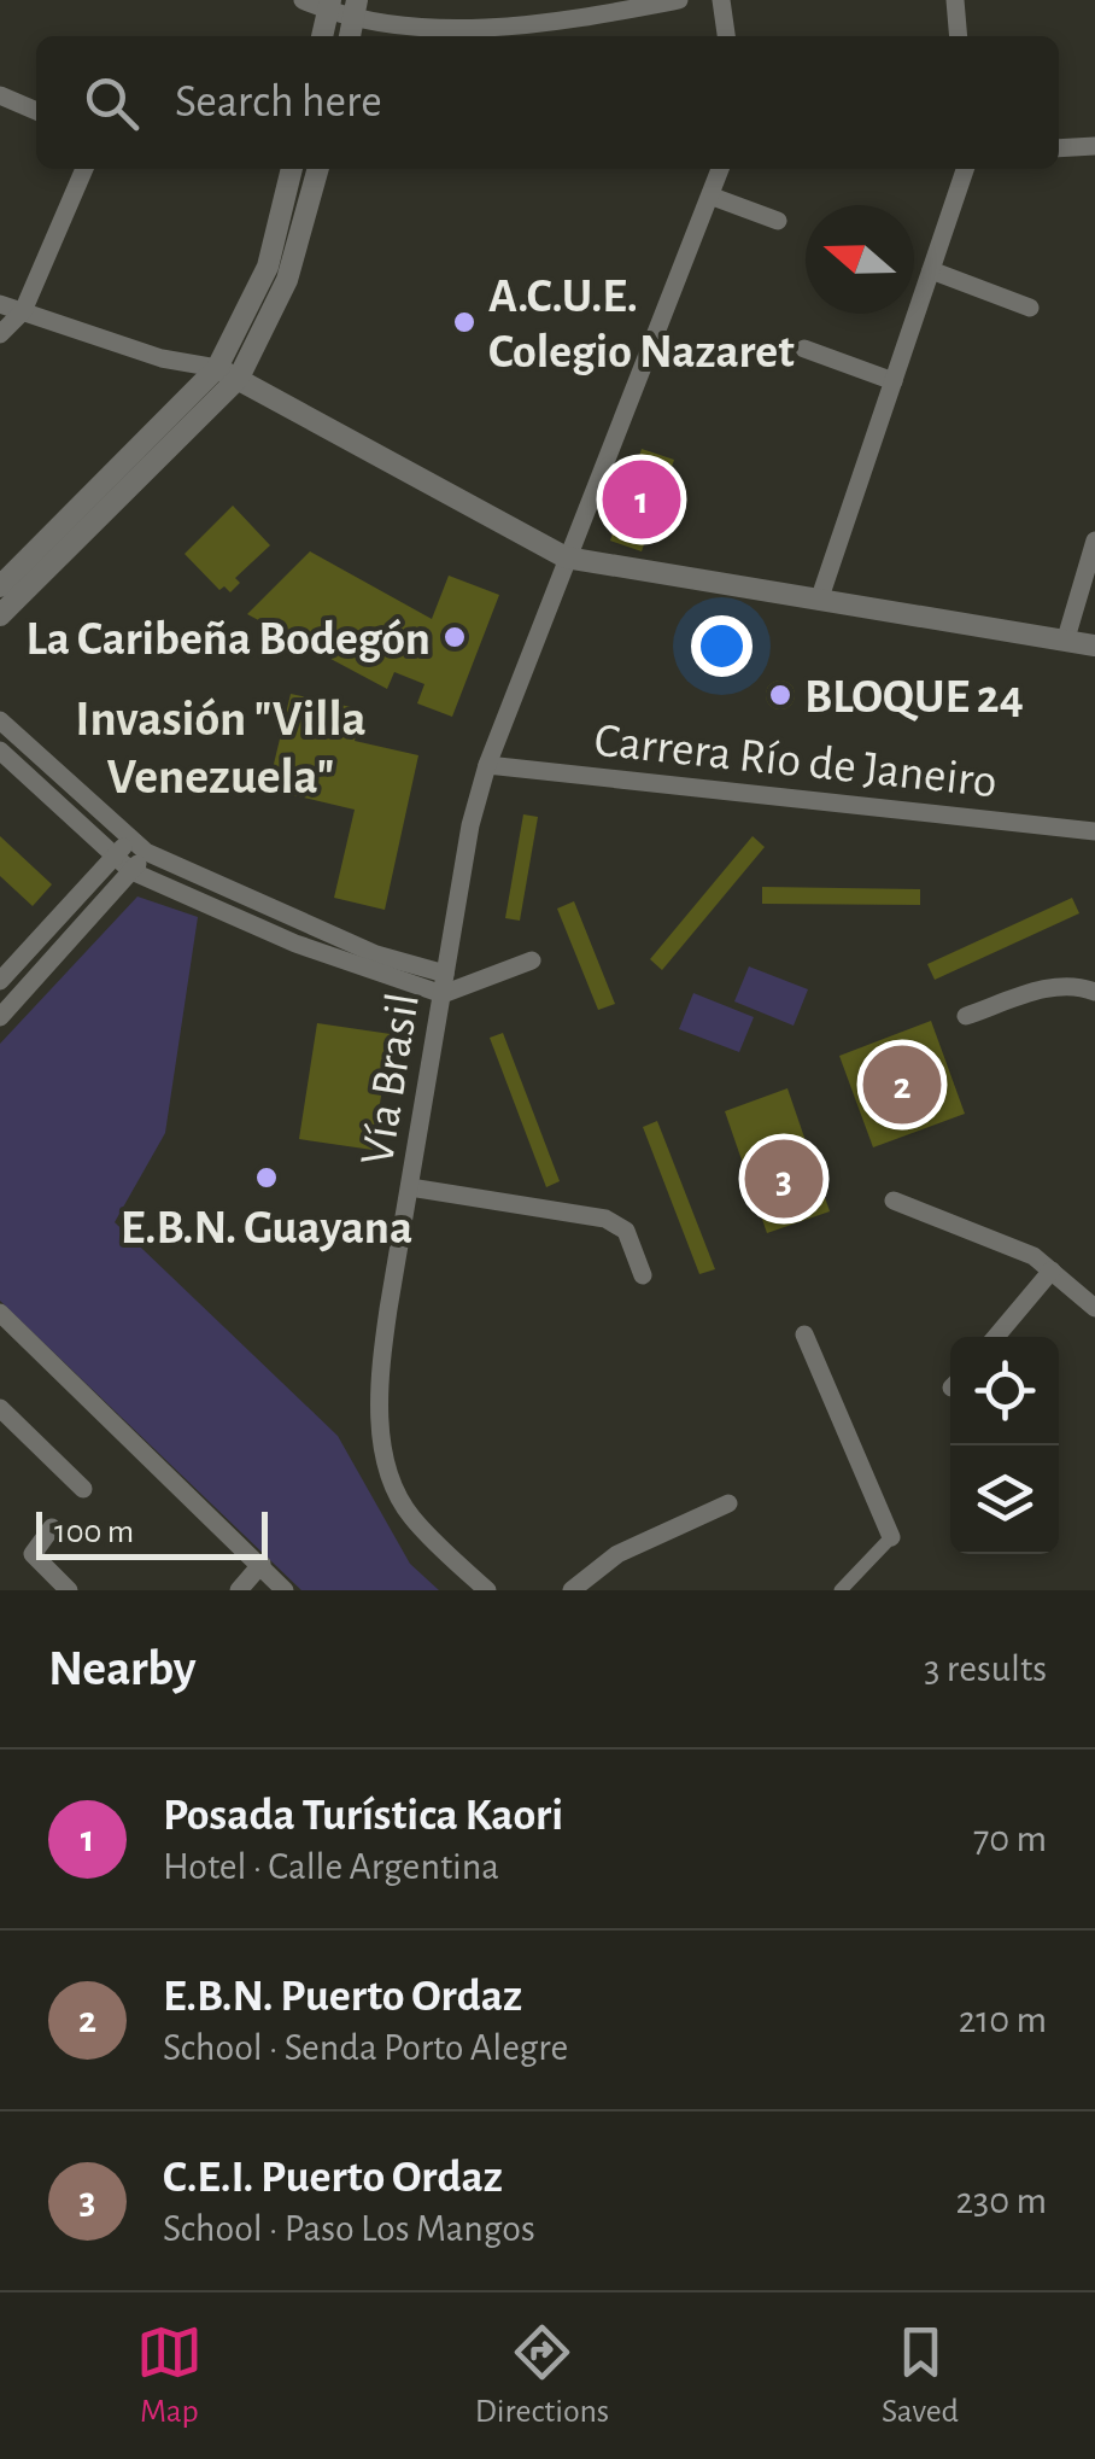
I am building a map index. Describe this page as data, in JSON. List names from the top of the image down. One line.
{"streets":{"street":["Carrera Río de Janeiro","Vía Brasil"]},"crossings":[["Carrera Río de Janeiro","Vía Brasil"]],"districts":["Invasión \"Villa Venezuela\""],"places":["A.C.U.E. Colegio Nazaret","La Caribeña Bodegón","BLOQUE 24","E.B.N. Guayana"],"scale_bar":"100 m","north":"left","page":{"search":"Search here","pins":["1","2","3"],"scale":"100 m","heading":["Nearby","3 results"],"list":[{"mark":"1","name":"Posada Turística Kaori","note":"Hotel · Calle Argentina","value":"70 m"},{"mark":"2","name":"E.B.N. Puerto Ordaz","note":"School · Senda Porto Alegre","value":"210 m"},{"mark":"3","name":"C.E.I. Puerto Ordaz","note":"School · Paso Los Mangos","value":"230 m"}],"nav":["Map","Directions","Saved"]}}
